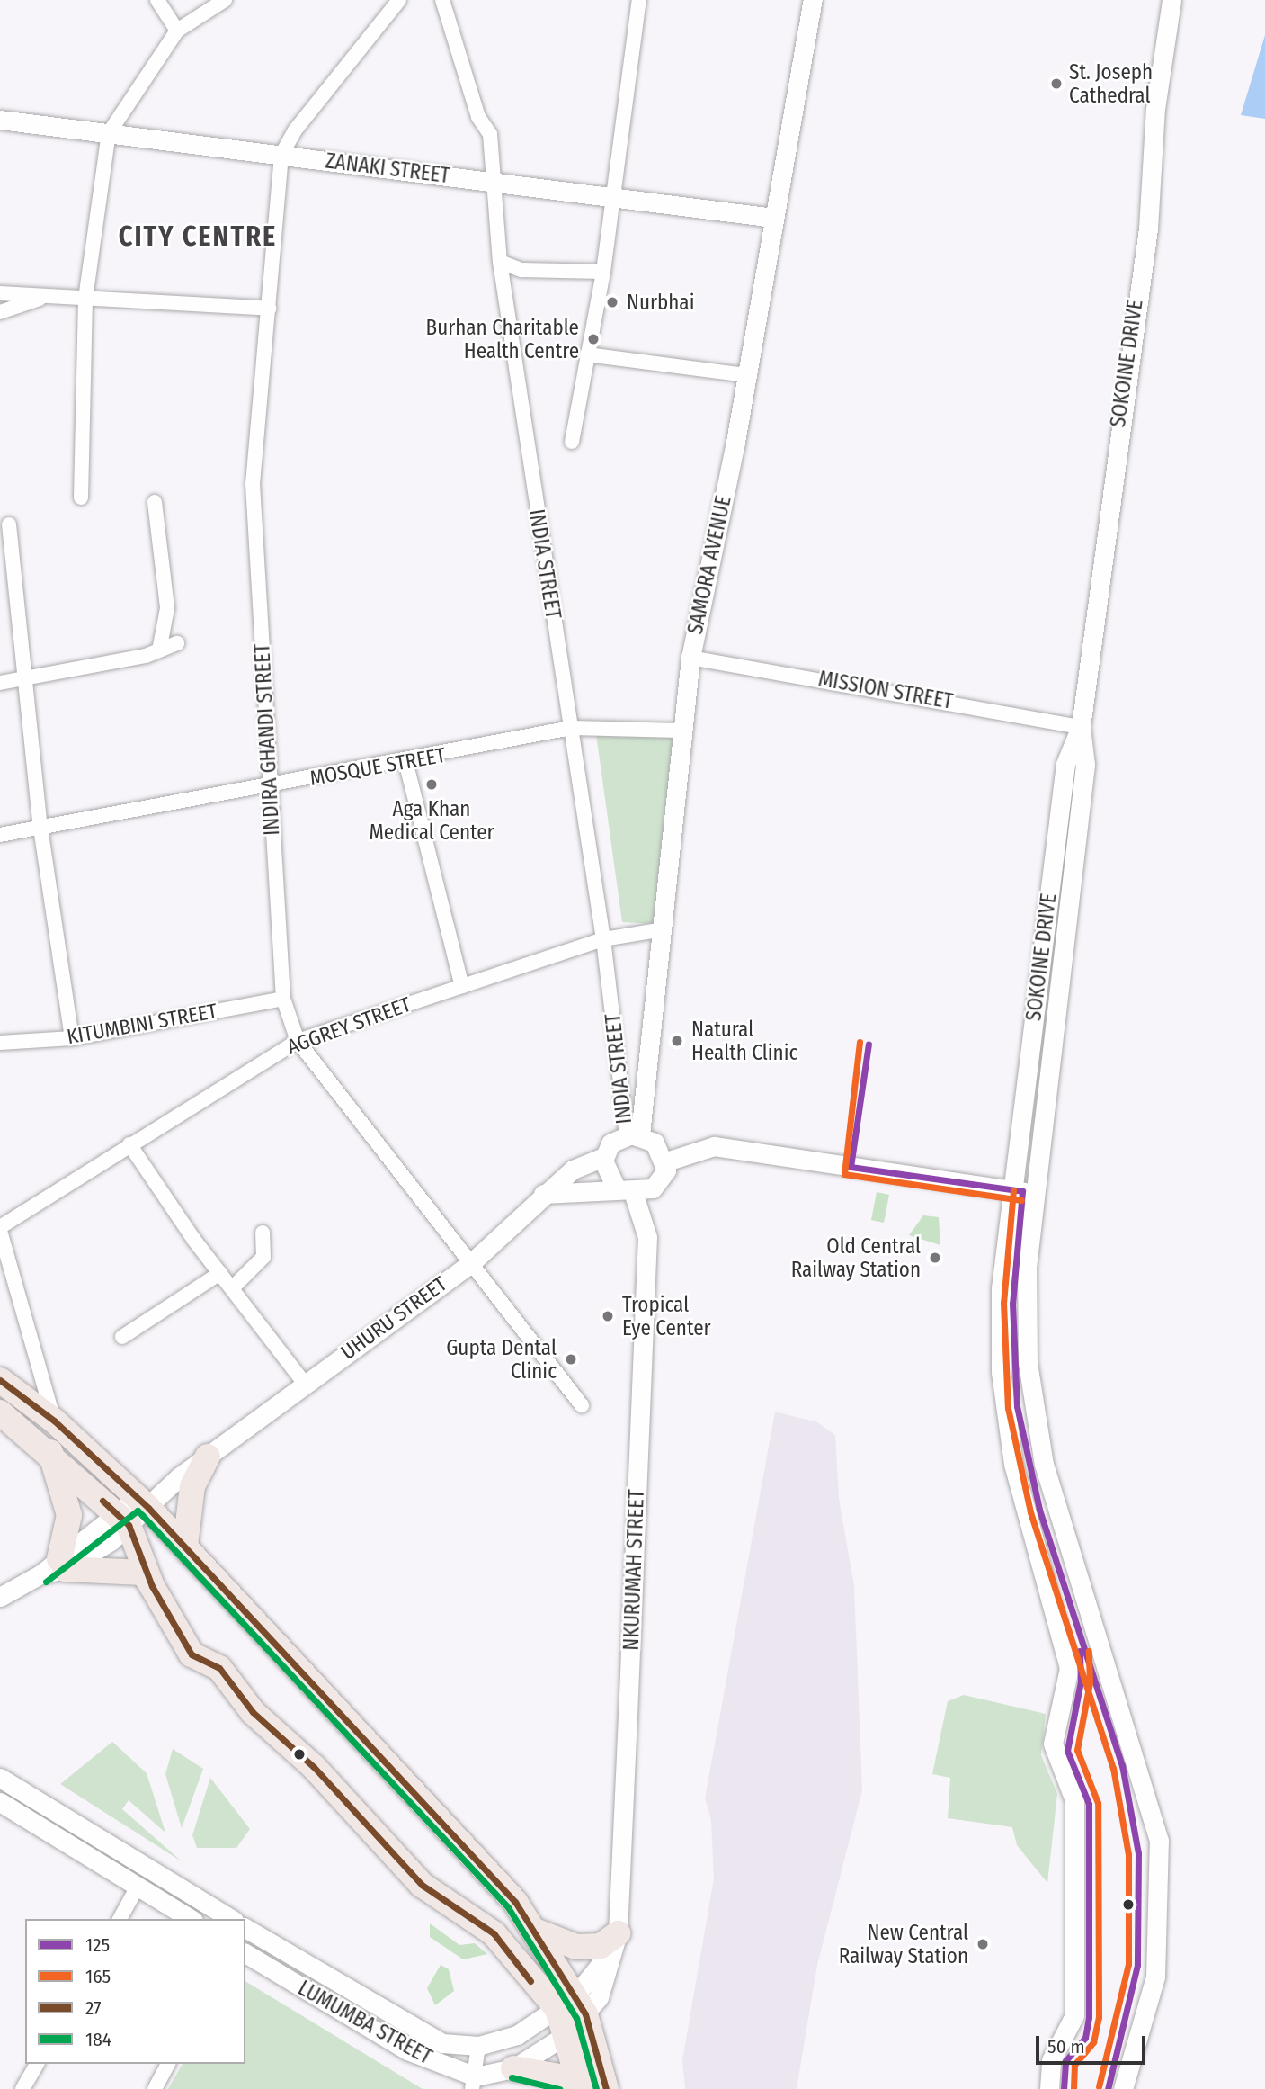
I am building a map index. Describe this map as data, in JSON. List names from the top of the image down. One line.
{"streets":{"main road":["ZANAKI STREET","SOKOINE DRIVE","SAMORA AVENUE","UHURU STREET","NKURUMAH STREET","LUMUMBA STREET"],"street":["INDIA STREET","MISSION STREET","INDIRA GHANDI STREET","MOSQUE STREET","KITUMBINI STREET","AGGREY STREET"]},"crossings":[["ZANAKI STREET","INDIA STREET"],["ZANAKI STREET","SAMORA AVENUE"],["ZANAKI STREET","INDIRA GHANDI STREET"],["SOKOINE DRIVE","MISSION STREET"],["INDIA STREET","SAMORA AVENUE"],["INDIA STREET","MOSQUE STREET"],["INDIA STREET","AGGREY STREET"],["INDIA STREET","UHURU STREET"],["INDIA STREET","NKURUMAH STREET"],["SAMORA AVENUE","MISSION STREET"],["SAMORA AVENUE","MOSQUE STREET"],["SAMORA AVENUE","AGGREY STREET"],["SAMORA AVENUE","UHURU STREET"],["SAMORA AVENUE","NKURUMAH STREET"],["INDIRA GHANDI STREET","MOSQUE STREET"],["INDIRA GHANDI STREET","KITUMBINI STREET"],["INDIRA GHANDI STREET","AGGREY STREET"],["INDIRA GHANDI STREET","UHURU STREET"],["UHURU STREET","NKURUMAH STREET"],["NKURUMAH STREET","LUMUMBA STREET"]],"districts":["CITY CENTRE"],"places":["St. Joseph Cathedral","Nurbhai","Burhan Charitable Health Centre","Aga Khan Medical Center","Natural Health Clinic","Old Central Railway Station","Tropical Eye Center","Gupta Dental Clinic","New Central Railway Station"],"lines":["transit line 165","transit line 125","transit line 27","transit line 184"],"legend":["125","165","27","184"],"scale_bar":"50 m"}
